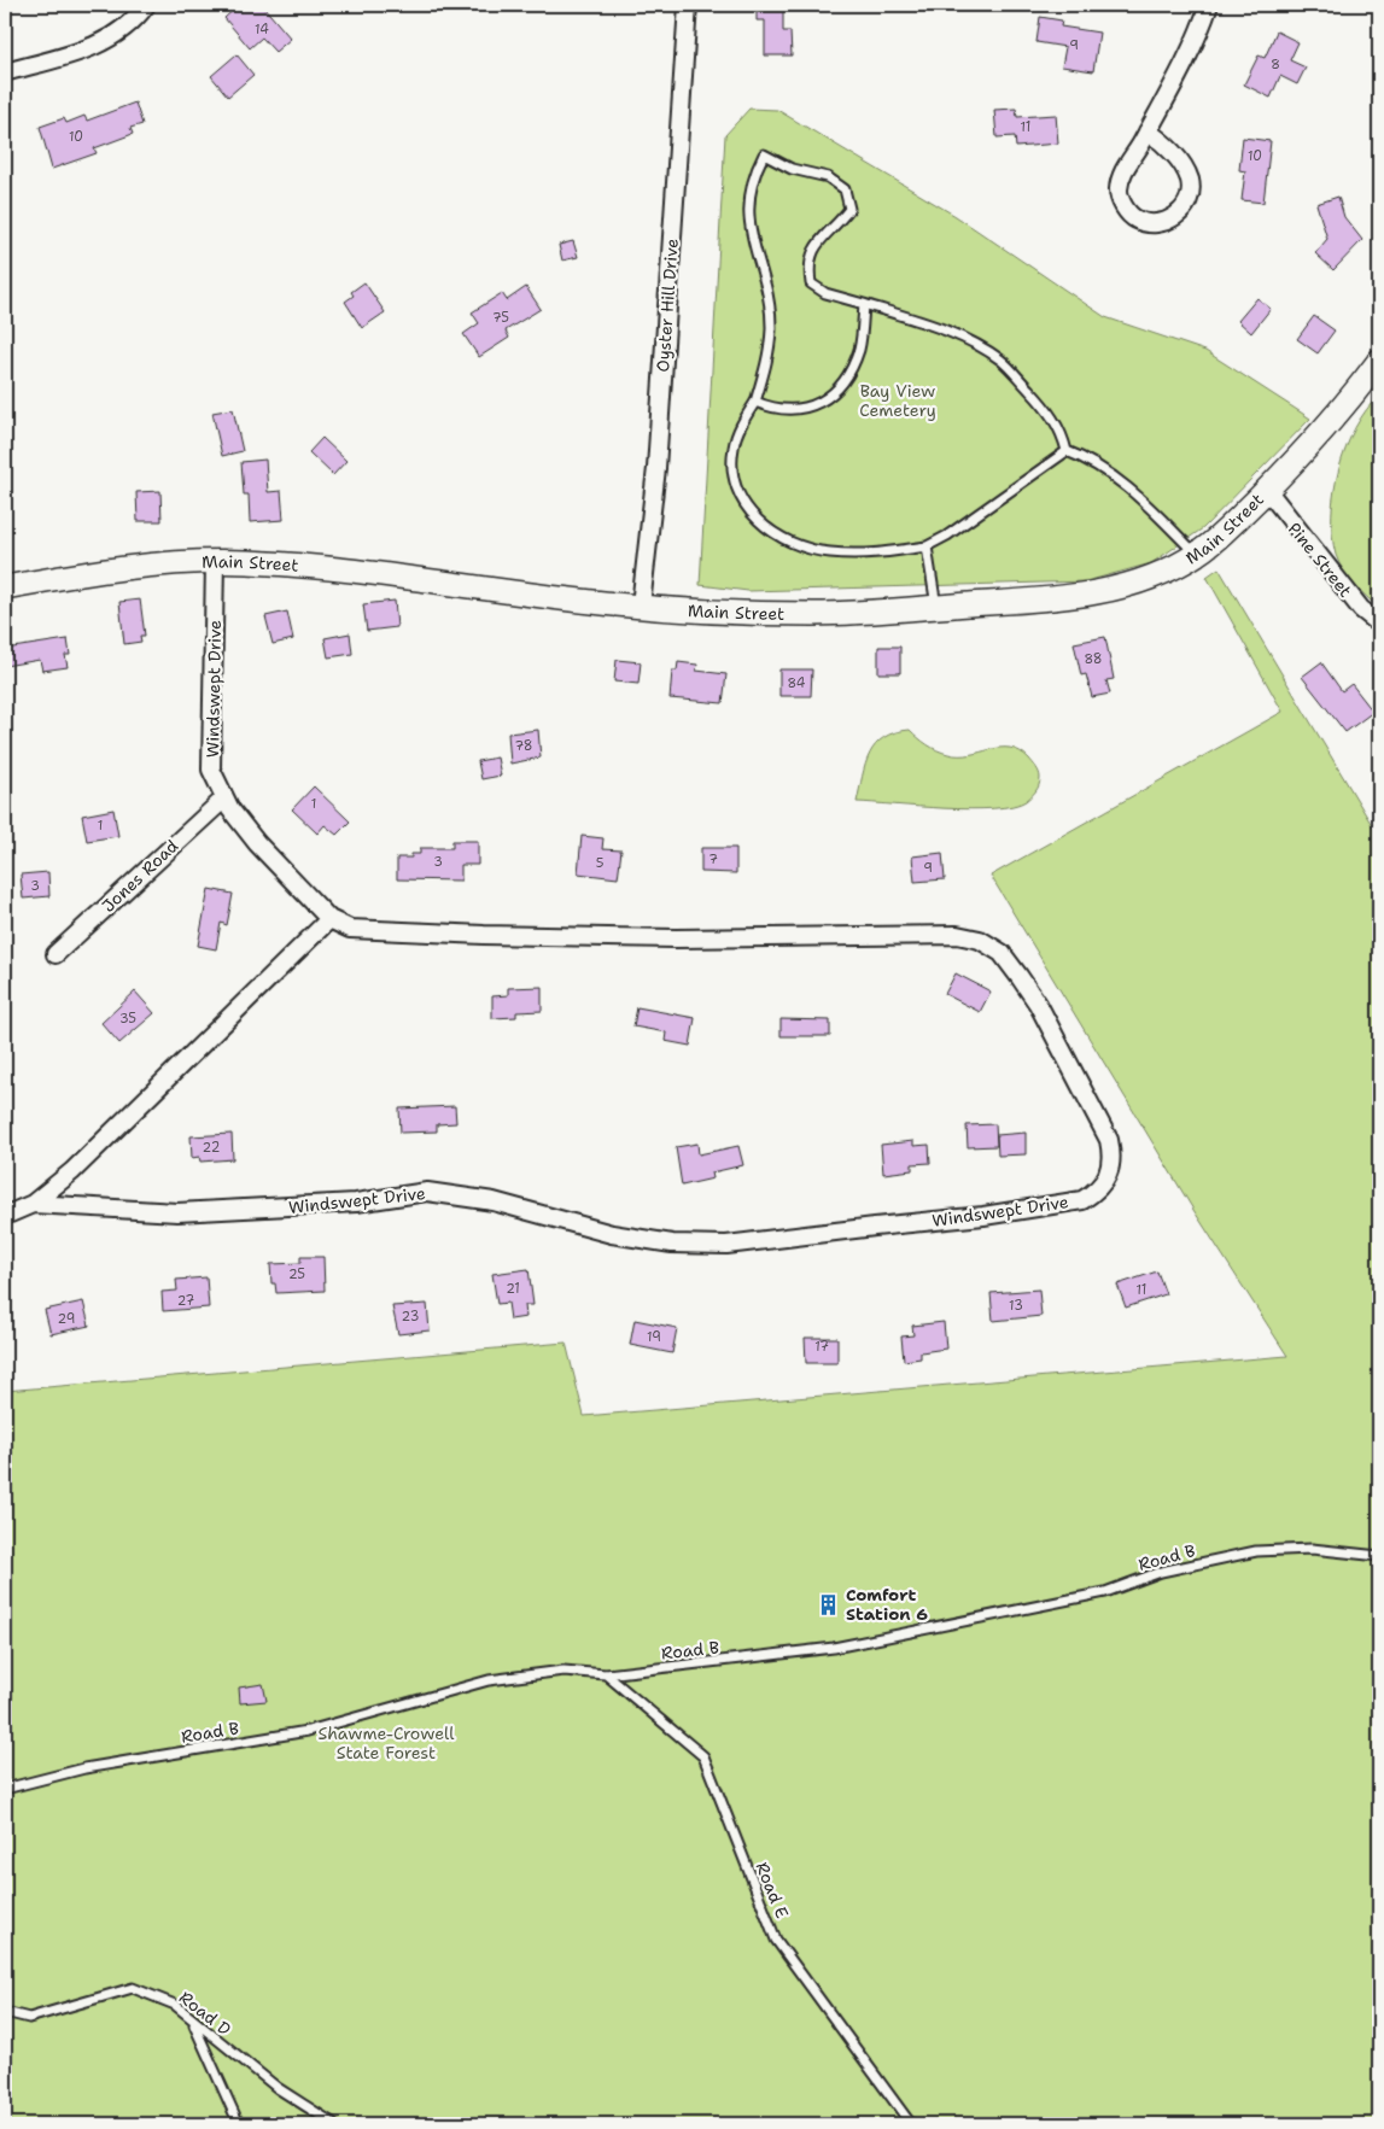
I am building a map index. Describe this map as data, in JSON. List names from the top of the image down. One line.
{"streets":{"main road":["Main Street"],"street":["Oyster Hill Drive","Pine Street","Windswept Drive","Jones Road"],"lane":["Road B","Road E","Road D"]},"crossings":[["Oyster Hill Drive","Main Street"],["Main Street","Pine Street"],["Main Street","Windswept Drive"],["Windswept Drive","Jones Road"],["Road B","Road E"]],"parks":["Bay View Cemetery","Shawme-Crowell State Forest"],"places":{"building":["Comfort Station 6"]},"house_numbers":["14","9","8","11","10","10","75","88","84","78","1","1","7","3","5","9","3","35","22","25","21","11","27","13","23","29","19","17"]}
